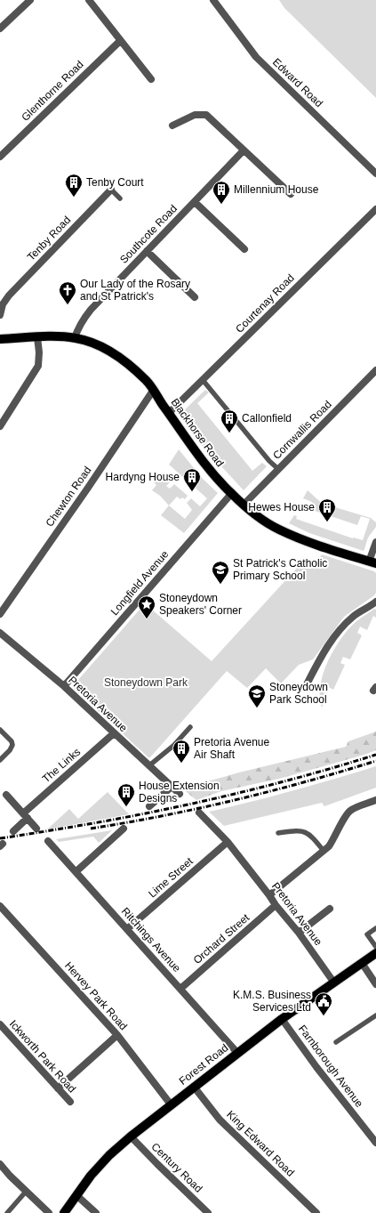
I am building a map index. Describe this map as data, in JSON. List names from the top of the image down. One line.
{"streets":{"main road":["Blackhorse Road","Forest Road"],"street":["Edward Road","Glenthorne Road","Southcote Road","Tenby Road","Courtenay Road","Cornwallis Road","Chewton Road","Longfield Avenue","Pretoria Avenue","The Links","Lime Street","Orchard Street","Ritchings Avenue","Hervey Park Road","Ickworth Park Road","Farnborough Avenue","King Edward Road","Century Road"]},"crossings":[["Southcote Road","Blackhorse Road"],["Courtenay Road","Blackhorse Road"],["Cornwallis Road","Blackhorse Road"],["Blackhorse Road","Chewton Road"],["Blackhorse Road","Longfield Avenue"],["Longfield Avenue","Pretoria Avenue"],["Pretoria Avenue","The Links"],["Pretoria Avenue","Lime Street"],["Pretoria Avenue","Orchard Street"],["Pretoria Avenue","Forest Road"],["Lime Street","Ritchings Avenue"],["Orchard Street","Ritchings Avenue"],["Ritchings Avenue","Forest Road"],["Hervey Park Road","Forest Road"],["Forest Road","Farnborough Avenue"],["Forest Road","King Edward Road"],["Forest Road","Century Road"]],"parks":["Stoneydown Park"],"places":{"building":["Tenby Court","Millennium House","Callonfield","Hardyng House","Hewes House","Pretoria Avenue Air Shaft","House Extension Designs"],"church":["Our Lady of the Rosary and St Patrick's"],"school or university":["St Patrick's Catholic Primary School","Stoneydown Park School"],"place":["Stoneydown Speakers' Corner"],"public building":["K.M.S. Business Services Ltd"]}}
